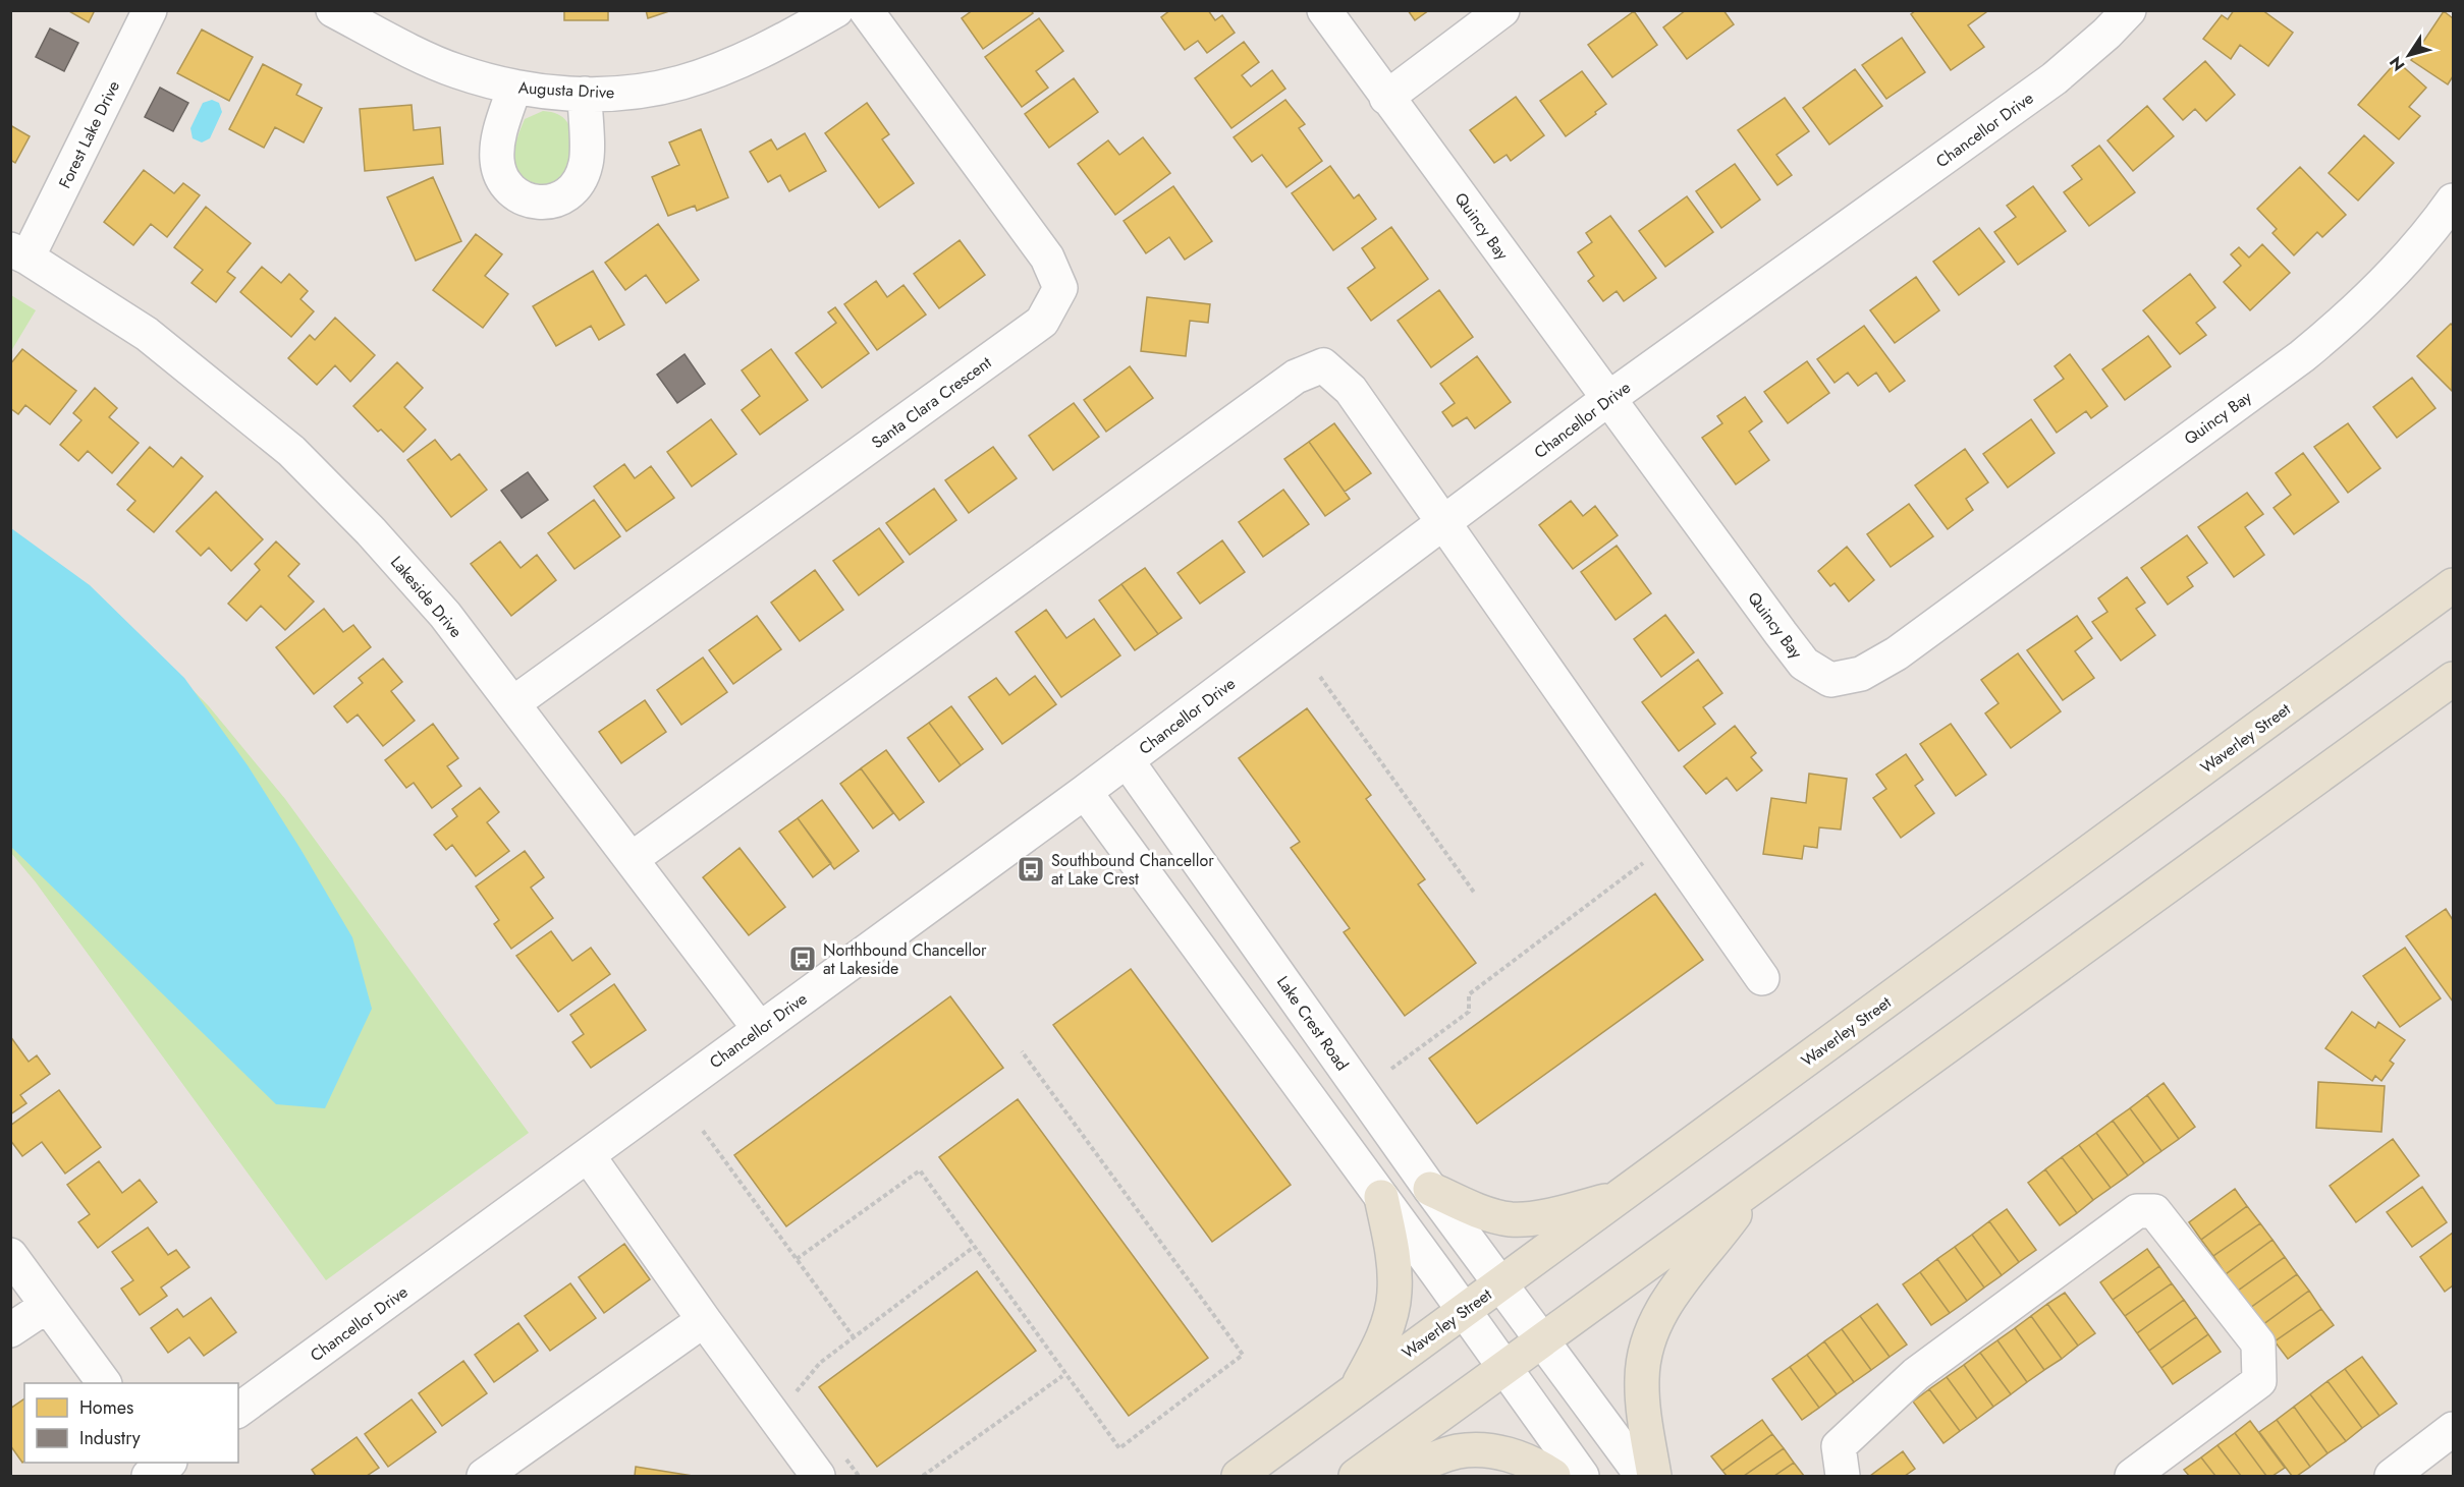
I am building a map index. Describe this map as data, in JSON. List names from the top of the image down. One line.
{"streets":{"main road":["Waverley Street"],"street":["Augusta Drive","Chancellor Drive","Forest Lake Drive","Quincy Bay","Santa Clara Crescent","Lakeside Drive","Lake Crest Road"]},"crossings":[["Chancellor Drive","Quincy Bay"],["Chancellor Drive","Lakeside Drive"],["Chancellor Drive","Lake Crest Road"],["Forest Lake Drive","Lakeside Drive"],["Santa Clara Crescent","Lakeside Drive"],["Waverley Street","Lake Crest Road"]],"places":{"bus stop":["Southbound Chancellor at Lake Crest","Northbound Chancellor at Lakeside"]},"legend":["Homes","Industry"],"north":"bottom left"}
